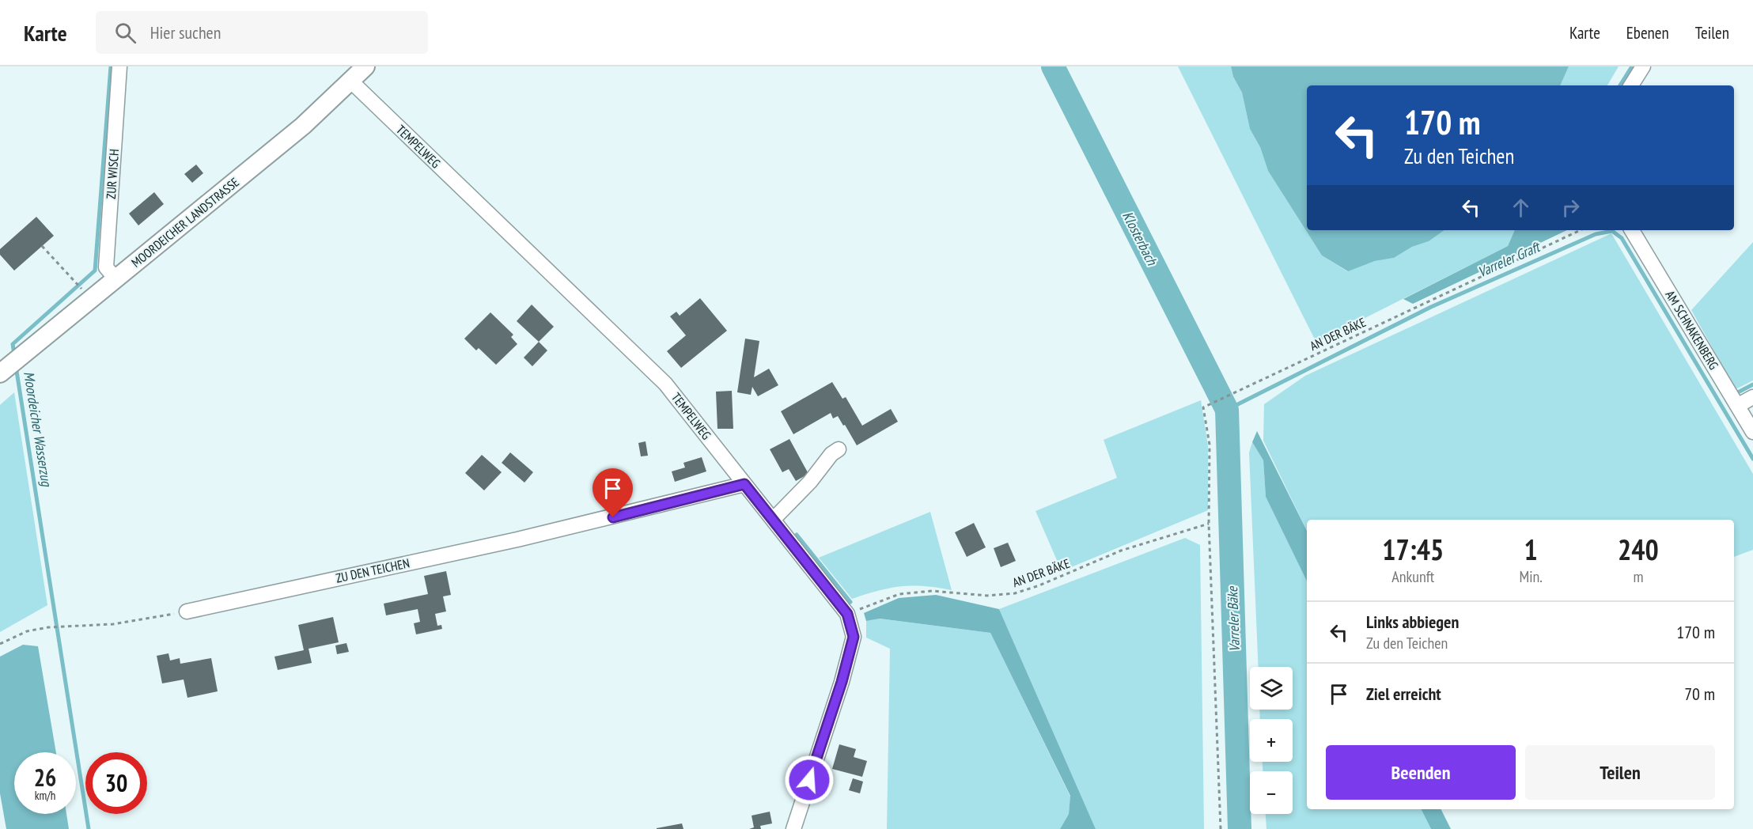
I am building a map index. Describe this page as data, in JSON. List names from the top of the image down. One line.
{"streets":{"main road":["MOORDEICHER LANDSTRASSE"],"street":["TEMPELWEG","ZUR WISCH","AM SCHNAKENBERG","ZU DEN TEICHEN"],"path":["AN DER BÄKE"]},"crossings":[["TEMPELWEG","MOORDEICHER LANDSTRASSE"],["TEMPELWEG","AN DER BÄKE"],["TEMPELWEG","ZU DEN TEICHEN"],["ZUR WISCH","MOORDEICHER LANDSTRASSE"]],"water":["Klosterbach","Varreler Graft","Moordeicher Wasserzug","Varreler Bäke"],"page":{"header":"Karte","search":"Hier suchen","nav":["Karte","Ebenen","Teilen"],"turn":["170 m","Zu den Teichen"],"eta":["17:45","Ankunft","1","Min.","240","m"],"list":[{"name":"Links abbiegen","note":"Zu den Teichen","value":"170 m"},{"name":"Ziel erreicht","value":"70 m"}],"map_buttons":["+","−"],"buttons":["Beenden","Teilen"],"speed":"26 km/h","limit":"30"}}
